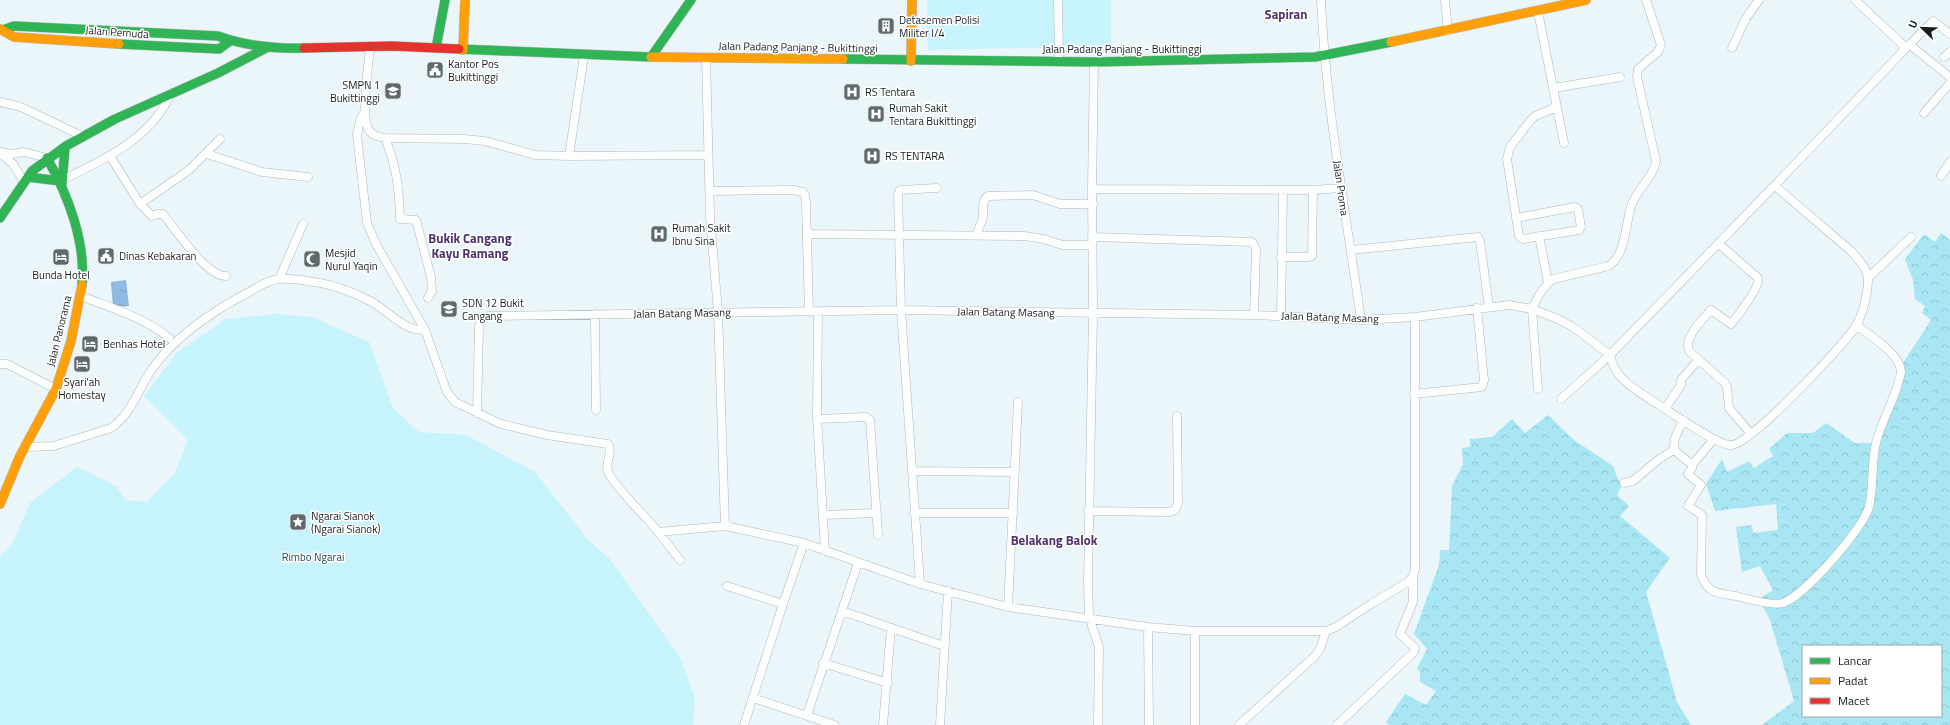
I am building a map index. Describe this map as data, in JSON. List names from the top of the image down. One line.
{"streets":{"main road":["Jalan Pemuda","Jalan Padang Panjang - Bukittinggi","Jalan Panorama"],"street":["Jalan Proma","Jalan Batang Masang"]},"crossings":[["Jalan Pemuda","Jalan Padang Panjang - Bukittinggi"],["Jalan Padang Panjang - Bukittinggi","Jalan Proma"],["Jalan Proma","Jalan Batang Masang"]],"districts":["Sapiran","Bukik Cangang Kayu Ramang","Belakang Balok"],"parks":["Rimbo Ngarai"],"places":{"building":["Detasemen Polisi Militer I/4"],"public building":["Kantor Pos Bukittinggi","Dinas Kebakaran"],"school or university":["SMPN 1 Bukittinggi","SDN 12 Bukit Cangang"],"hospital":["RS Tentara","Rumah Sakit Tentara Bukittinggi","RS TENTARA","Rumah Sakit Ibnu Sina"],"hotel":["Bunda Hotel","Benhas Hotel","Syari'ah Homestay"],"mosque":["Mesjid Nurul Yaqin"],"place":["Ngarai Sianok (Ngarai Sianok)"]},"legend":["Lancar","Padat","Macet"],"north":"top left"}
